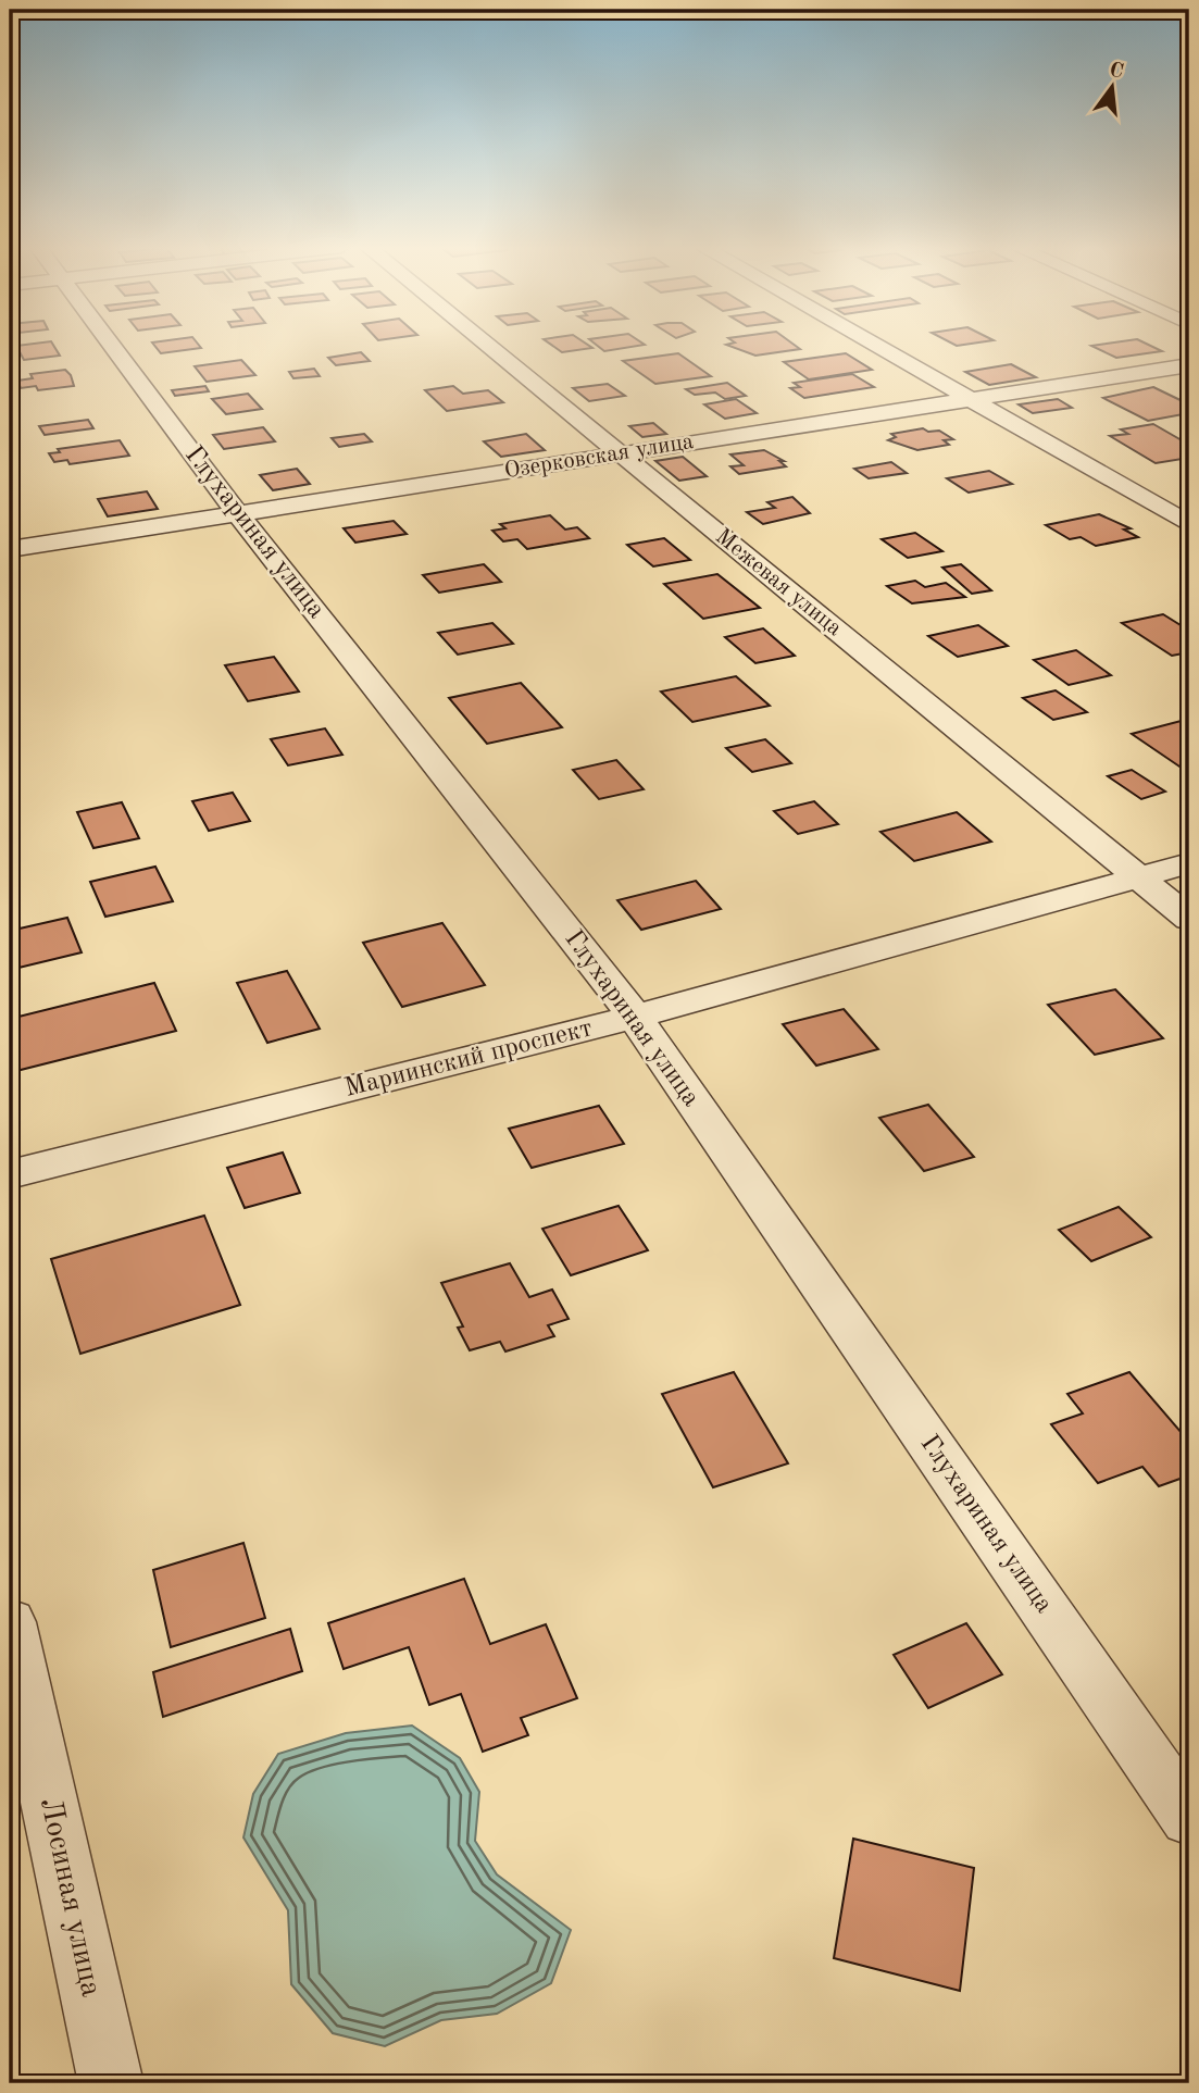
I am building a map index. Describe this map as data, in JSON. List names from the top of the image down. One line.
{"streets":{"street":["Озерковская улица","Глухариная улица","Межевая улица","Мариинский проспект","Лосиная улица"]},"crossings":[["Озерковская улица","Глухариная улица"],["Озерковская улица","Межевая улица"],["Глухариная улица","Мариинский проспект"],["Межевая улица","Мариинский проспект"]],"north":"top"}
